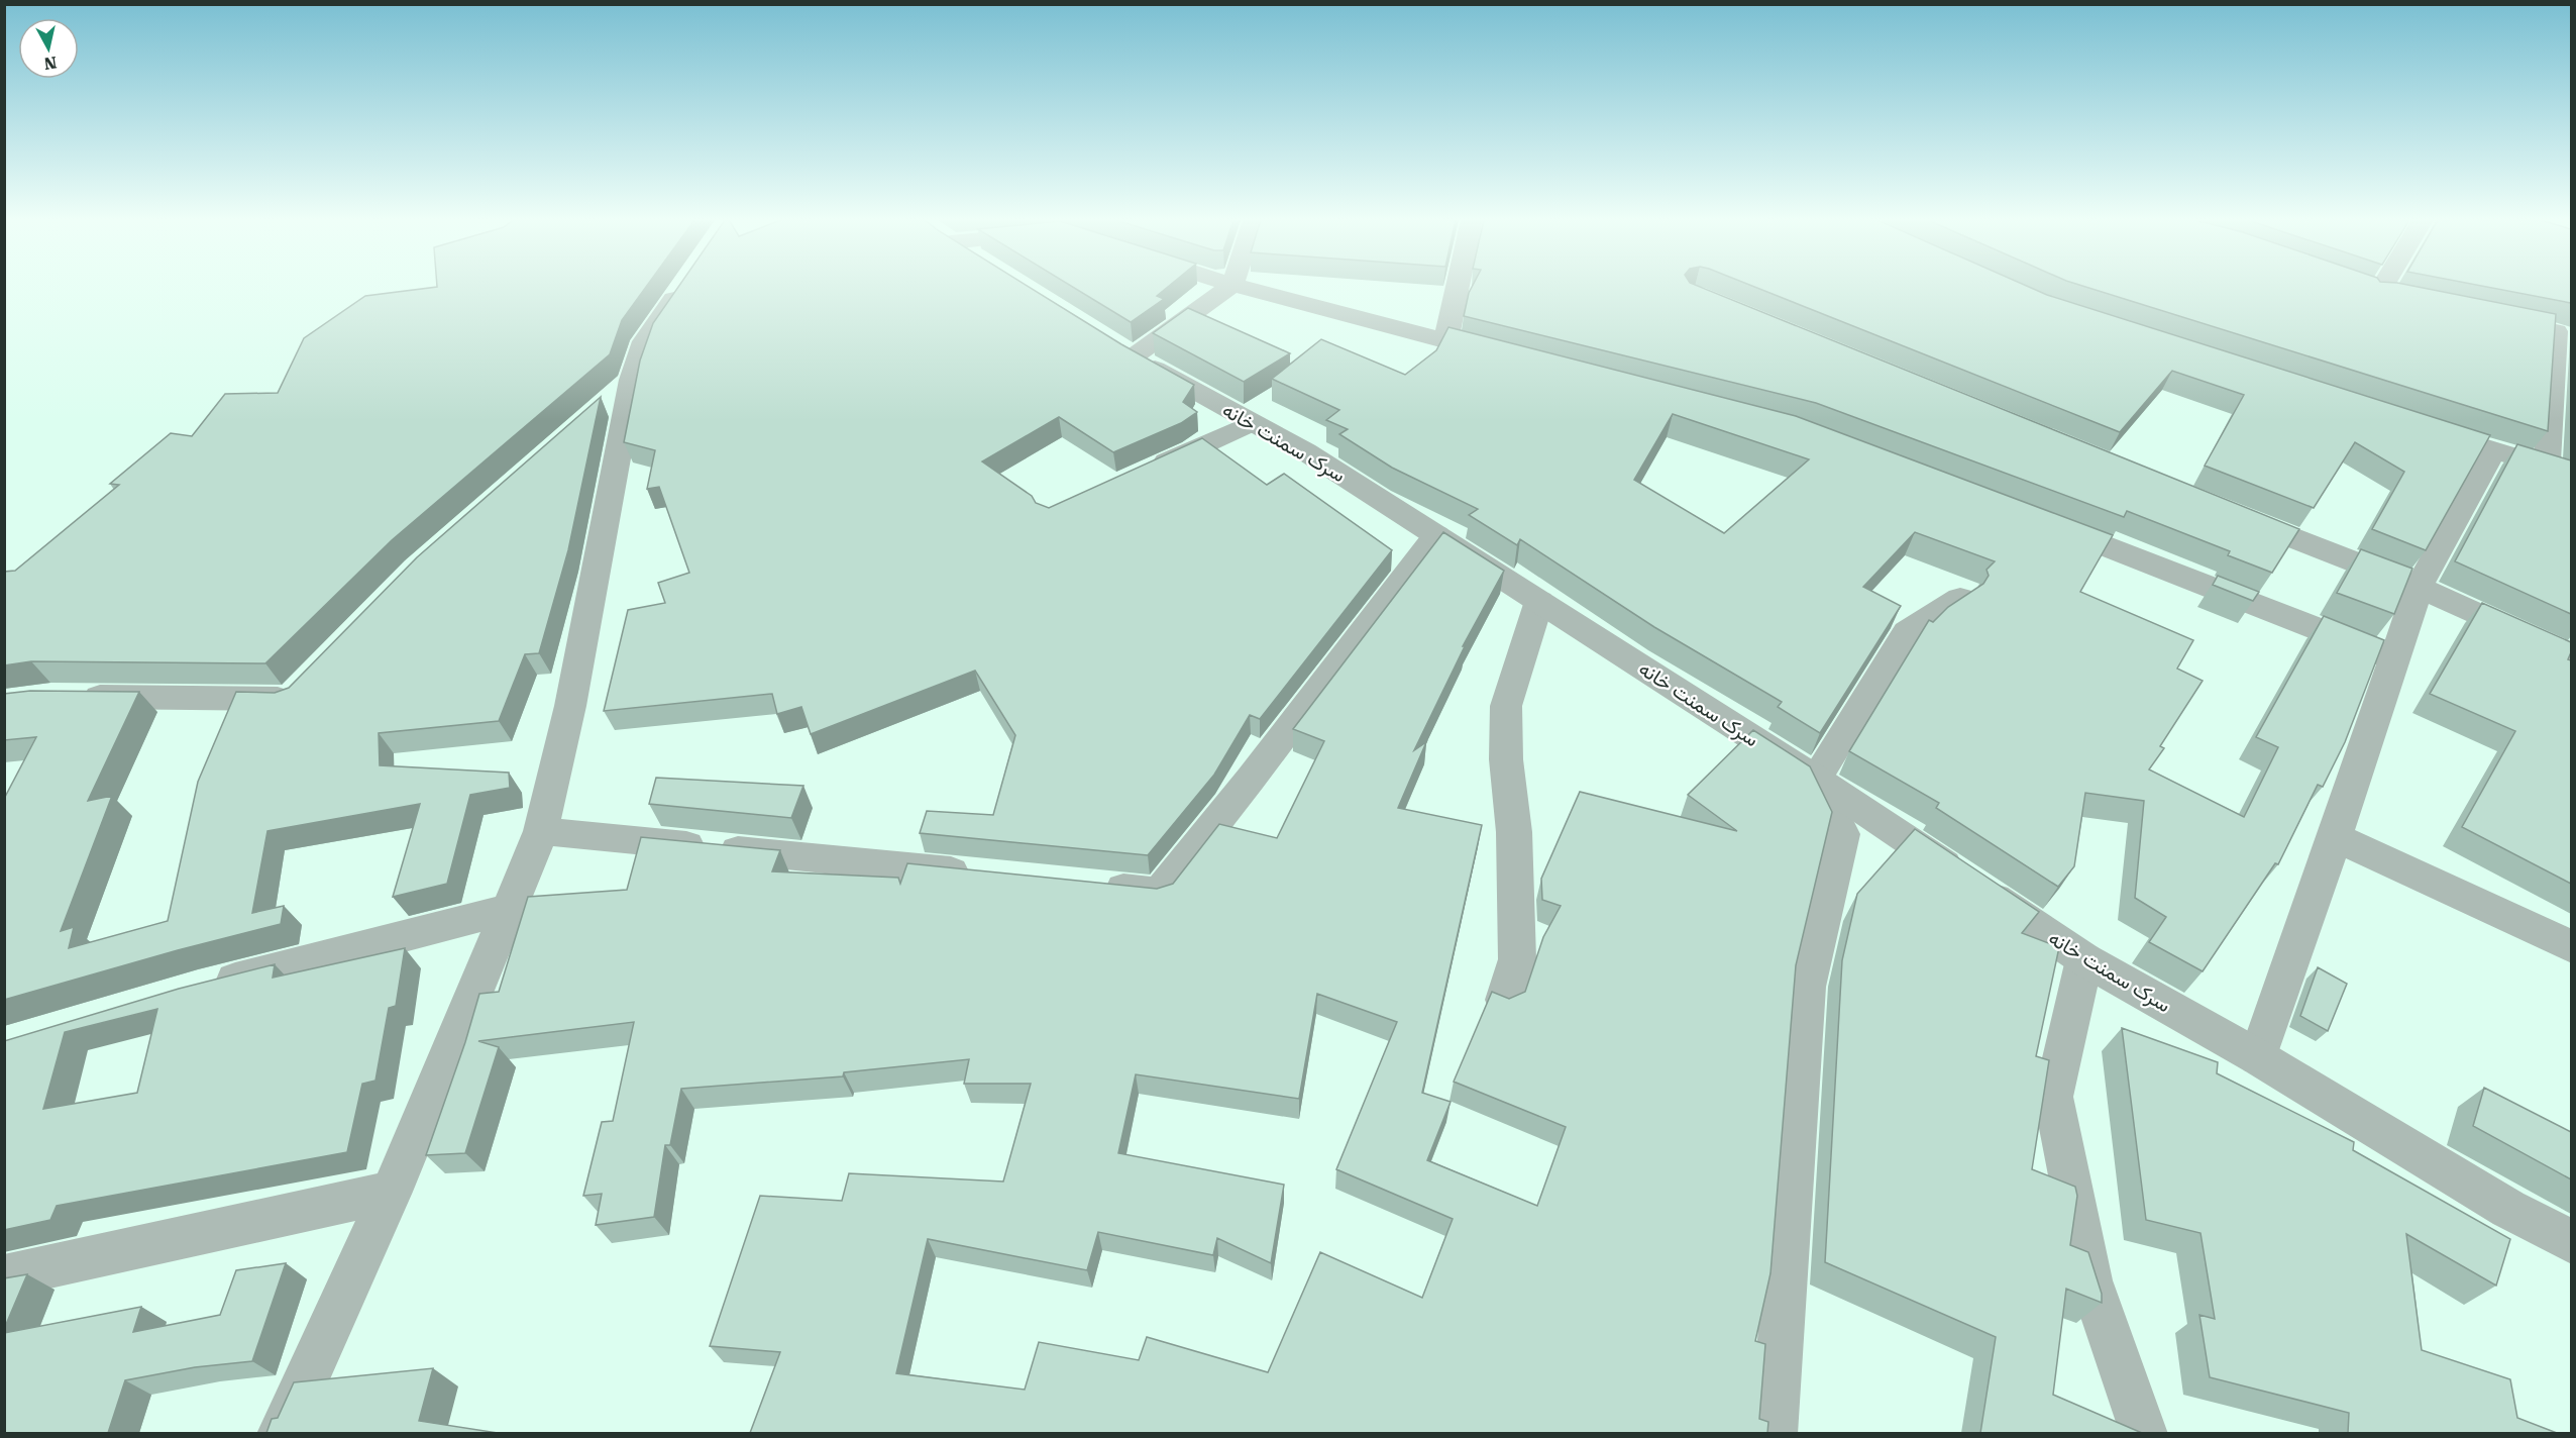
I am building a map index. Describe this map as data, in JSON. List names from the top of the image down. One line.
{"streets":{"street":["سرک سمنت خانه"]},"north":"bottom"}
